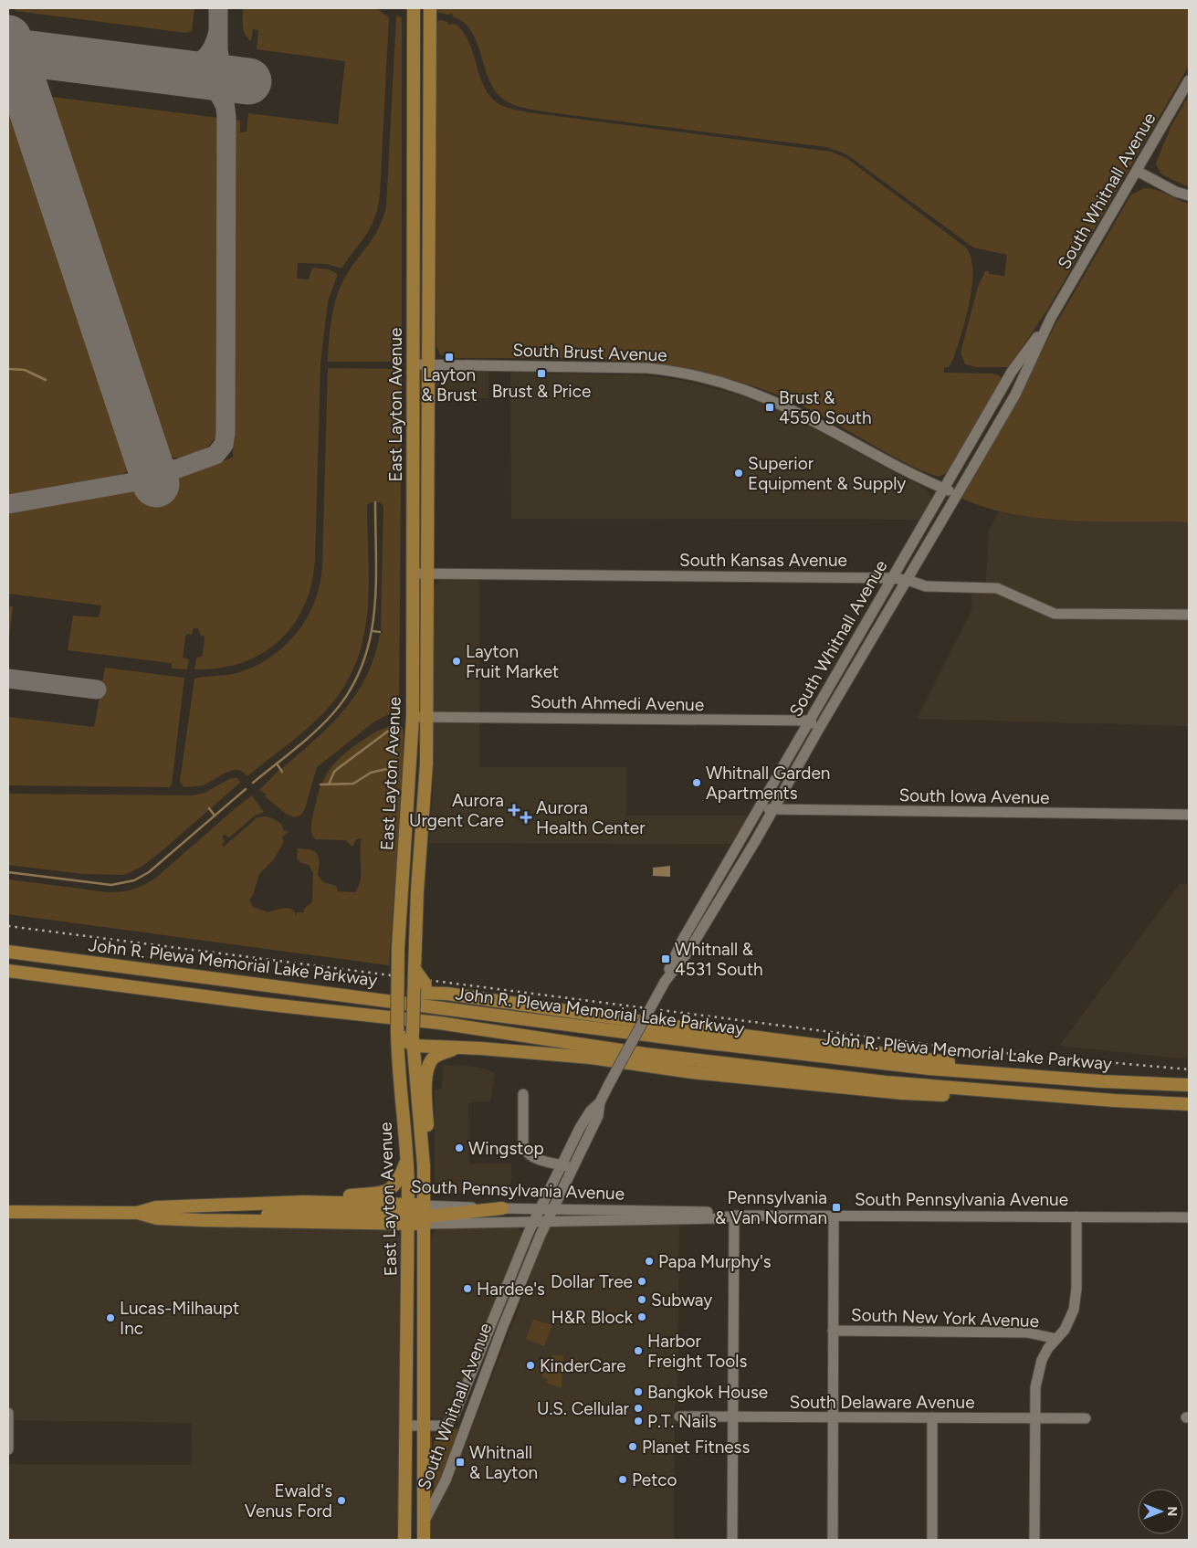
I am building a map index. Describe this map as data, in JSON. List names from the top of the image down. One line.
{"streets":{"main road":["East Layton Avenue","John R. Plewa Memorial Lake Parkway","South Pennsylvania Avenue"],"street":["South Whitnall Avenue","South Brust Avenue","South Kansas Avenue","South Ahmedi Avenue","South Iowa Avenue","South New York Avenue","South Delaware Avenue"]},"crossings":[["South Whitnall Avenue","South Brust Avenue"],["South Whitnall Avenue","East Layton Avenue"],["South Whitnall Avenue","South Kansas Avenue"],["South Whitnall Avenue","South Ahmedi Avenue"],["South Whitnall Avenue","South Iowa Avenue"],["South Whitnall Avenue","South Pennsylvania Avenue"],["South Brust Avenue","East Layton Avenue"],["East Layton Avenue","South Kansas Avenue"],["East Layton Avenue","South Ahmedi Avenue"],["East Layton Avenue","South Pennsylvania Avenue"]],"places":{"transit":["Layton & Brust","Brust & Price","Brust & 4550 South","Whitnall & 4531 South","Pennsylvania & Van Norman","Whitnall & Layton"],"other":["Superior Equipment & Supply","Layton Fruit Market","Whitnall Garden Apartments","Wingstop","Papa Murphy's","Dollar Tree","Hardee's","Subway","H&R Block","Lucas-Milhaupt Inc","Harbor Freight Tools","KinderCare","Bangkok House","U.S. Cellular","P.T. Nails","Planet Fitness","Petco","Ewald's Venus Ford"],"health":["Aurora Urgent Care","Aurora Health Center"]},"north":"right"}
